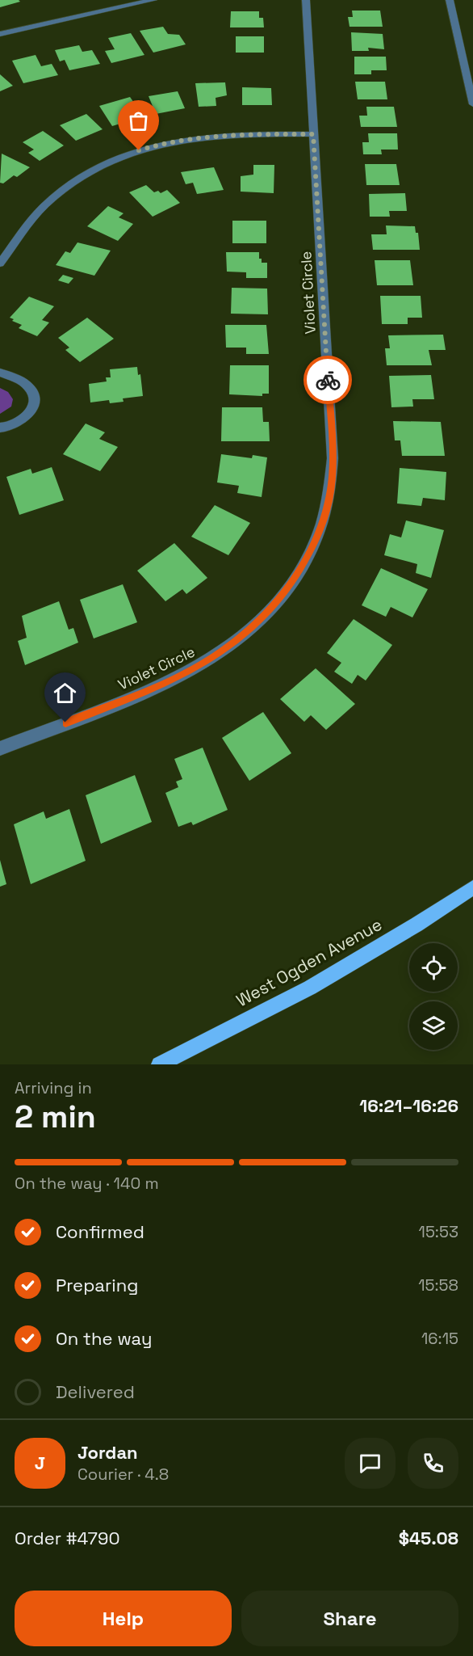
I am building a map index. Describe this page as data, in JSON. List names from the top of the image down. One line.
{"streets":{"main road":["West Ogden Avenue"],"street":["Violet Circle"]},"page":{"heading":["2 min","Arriving in","16:21–16:26"],"panel":["Jordan","Courier · 4.8","Order #4790","$45.08"],"bar":"On the way · 140 m","list":[["Confirmed","15:53"],["Preparing","15:58"],["On the way","16:15"],"Delivered"],"round":"J","buttons":["Help","Share"]}}
